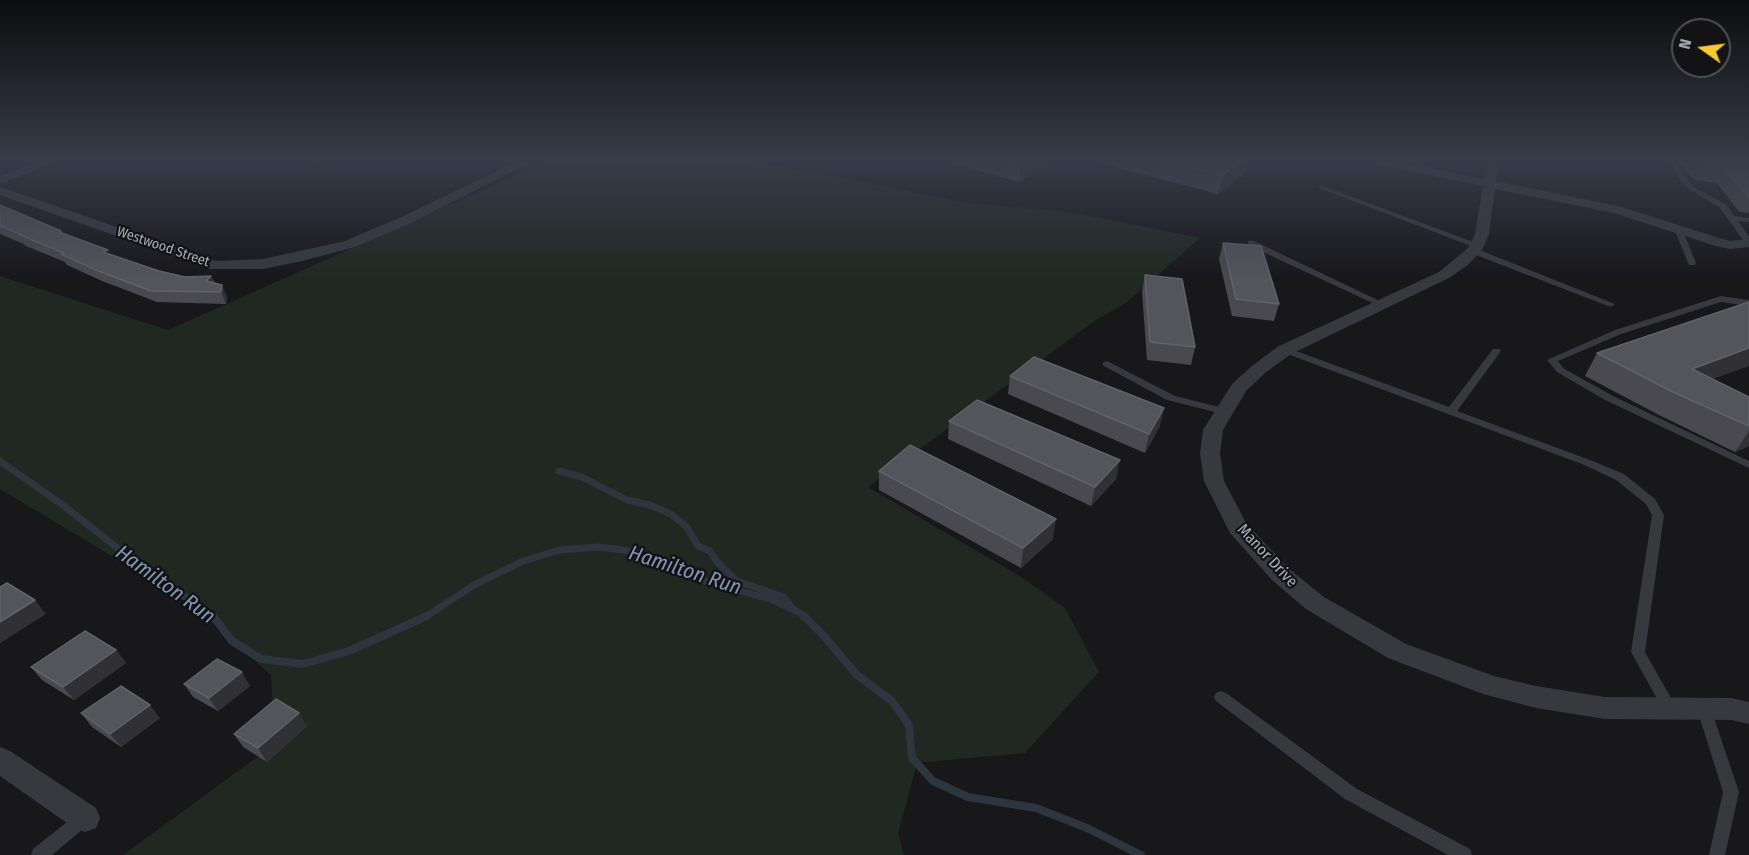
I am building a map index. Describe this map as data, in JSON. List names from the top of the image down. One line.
{"streets":{"street":["Westwood Street","Manor Drive"]},"water":["Hamilton Run"],"north":"left"}
